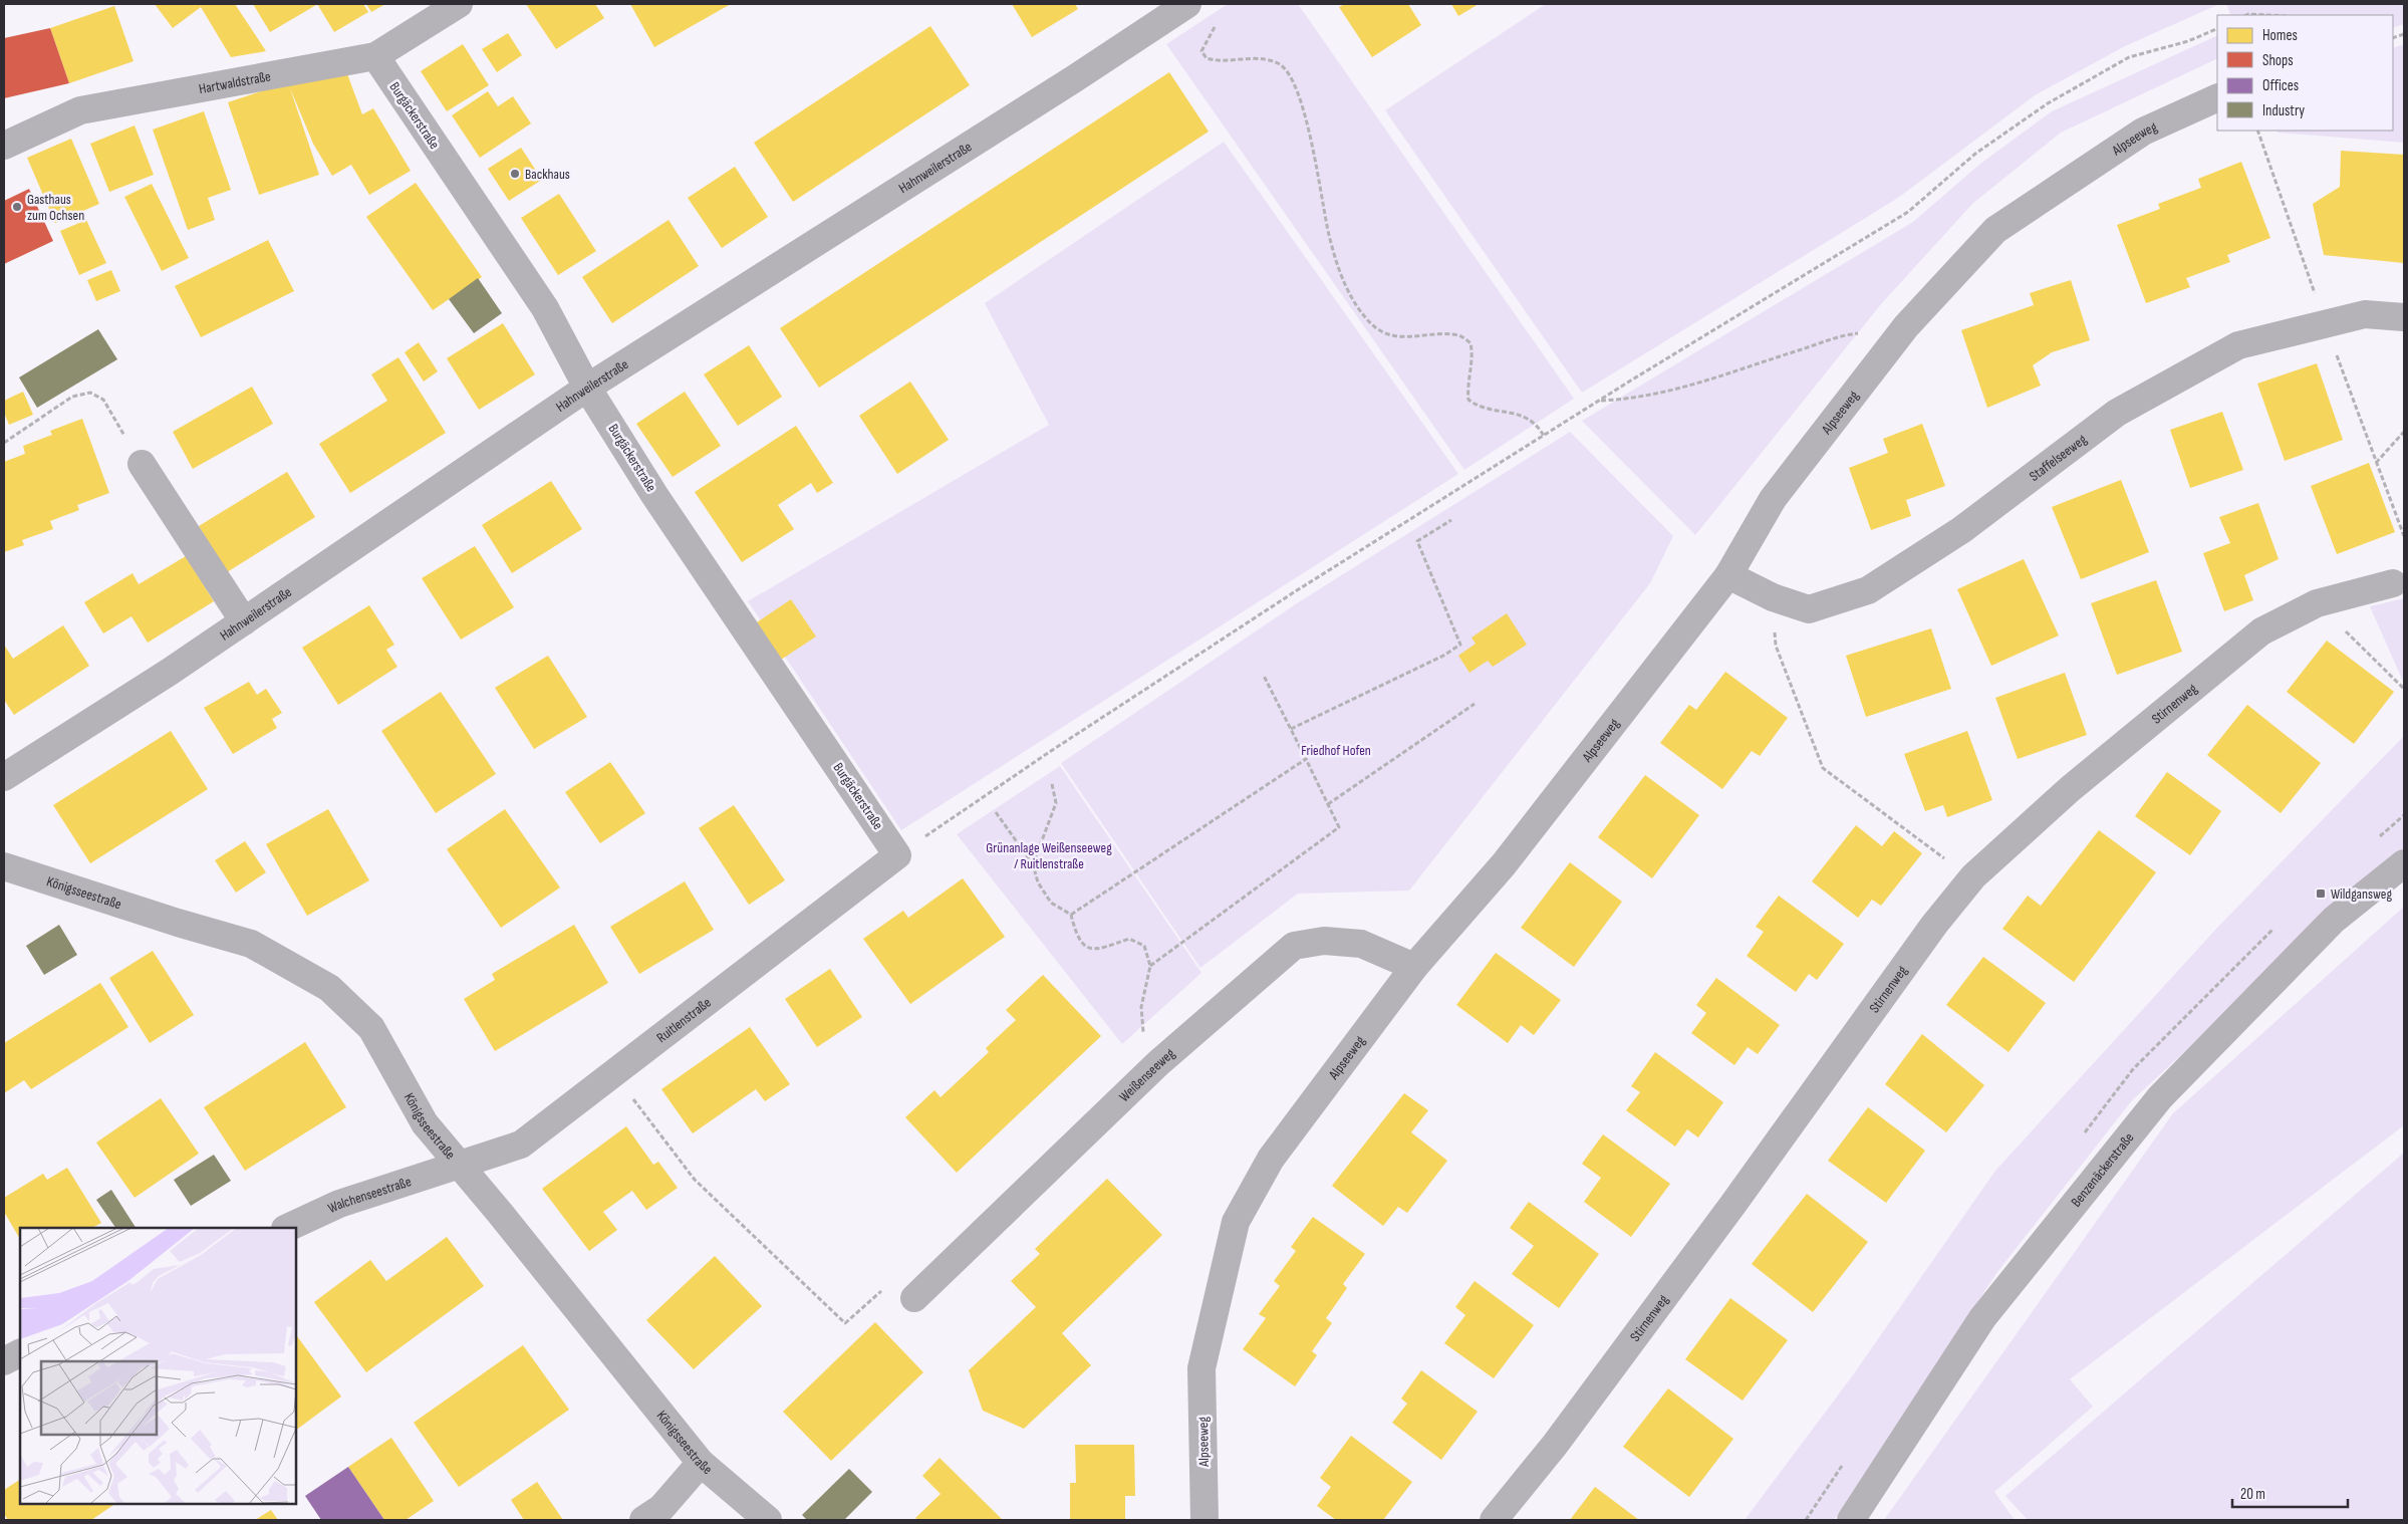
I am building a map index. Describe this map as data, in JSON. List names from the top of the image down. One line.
{"streets":{"street":["Hartwaldstraße","Burgäckerstraße","Alpseeweg","Hahnweilerstraße","Staffelseeweg","Stirnenweg","Königsseestraße","Ruitlenstraße","Weißenseeweg","Benzenäckerstraße","Walchenseestraße"]},"crossings":[["Hartwaldstraße","Burgäckerstraße"],["Burgäckerstraße","Hahnweilerstraße"],["Burgäckerstraße","Ruitlenstraße"],["Alpseeweg","Staffelseeweg"],["Alpseeweg","Weißenseeweg"],["Königsseestraße","Ruitlenstraße"],["Königsseestraße","Walchenseestraße"],["Ruitlenstraße","Walchenseestraße"]],"parks":["Friedhof Hofen","Grünanlage Weißenseeweg / Ruitlenstraße"],"places":{"other":["Backhaus","Gasthaus zum Ochsen"],"transit":["Wildgansweg"]},"legend":["Homes","Shops","Offices","Industry"],"scale_bar":"20 m"}
